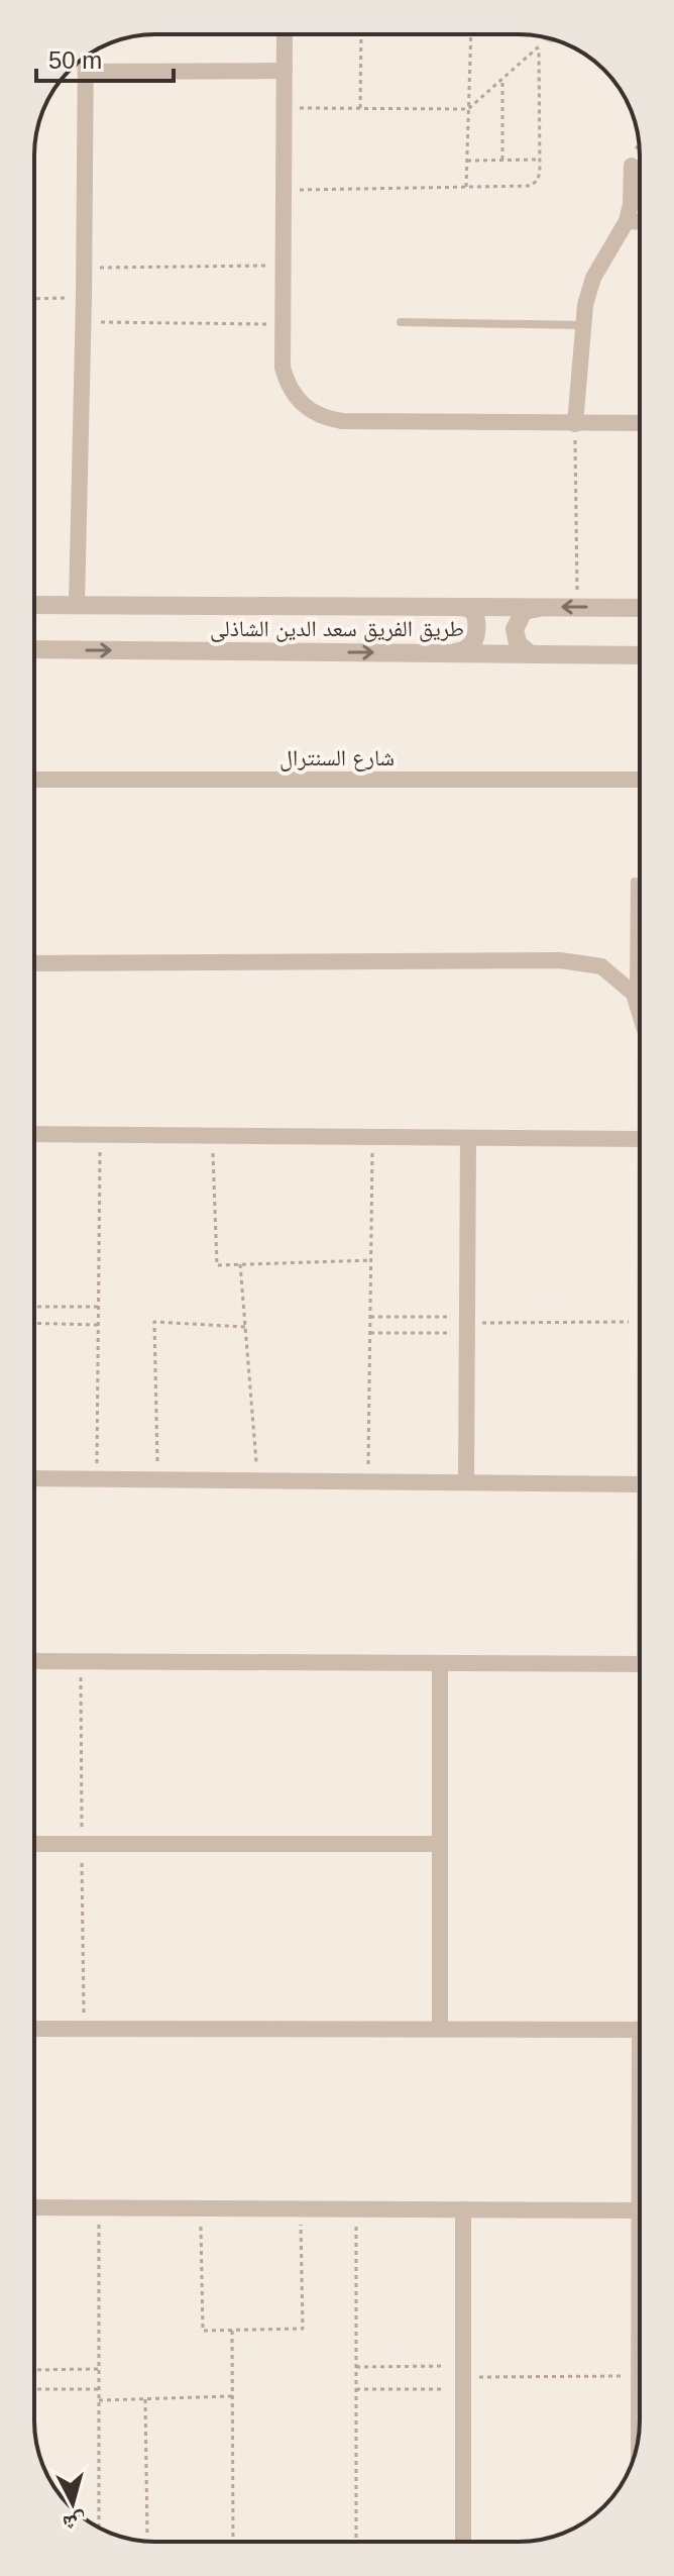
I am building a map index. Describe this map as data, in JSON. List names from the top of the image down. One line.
{"streets":{"street":["طريق الفريق سعد الدين الشاذلى","شارع السنترال"]},"scale_bar":"50 m","north":"bottom"}
